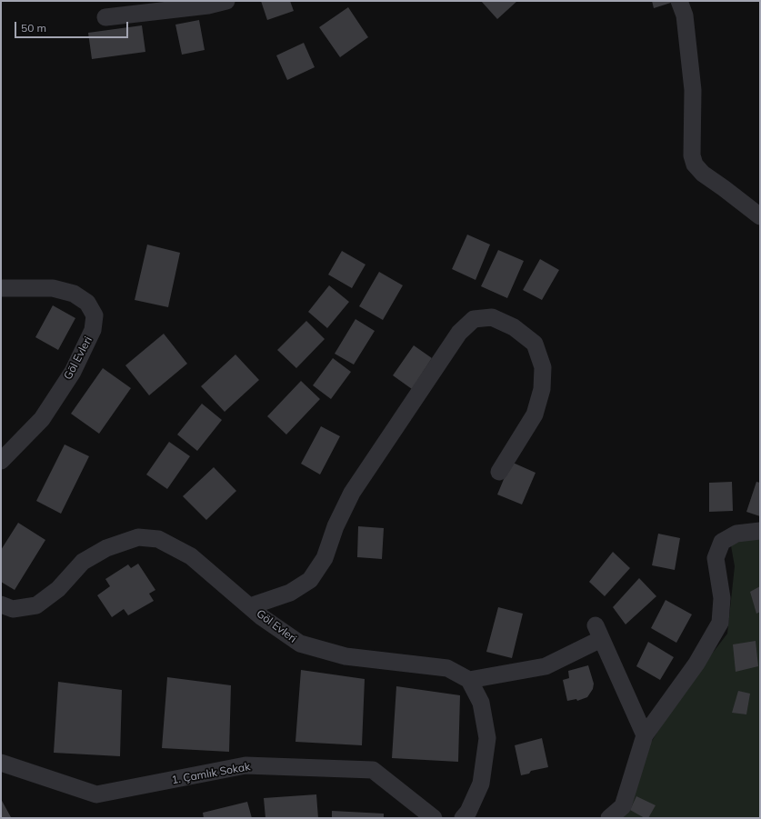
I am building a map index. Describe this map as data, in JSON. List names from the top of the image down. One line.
{"streets":{"street":["Göl Evleri","1. Çamlık Sokak"]},"scale_bar":"50 m"}
